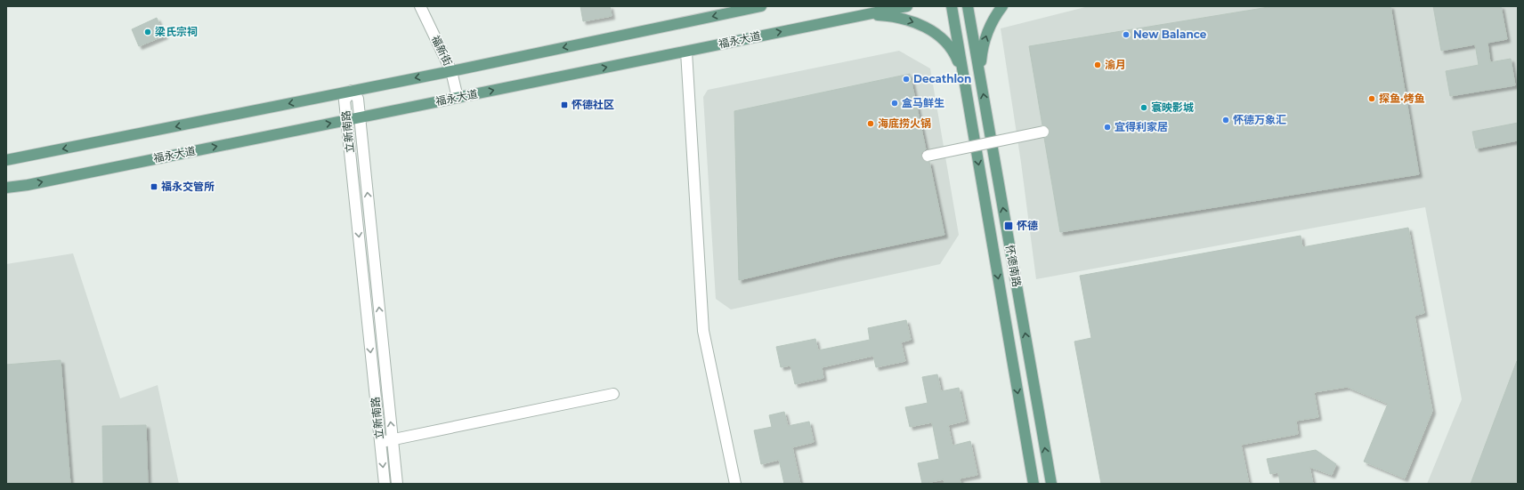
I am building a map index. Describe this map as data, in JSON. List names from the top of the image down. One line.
{"streets":{"main road":["福永大道","怀德南路"],"street":["福新街","立新南路"]},"crossings":[["福永大道","福新街"],["福永大道","立新南路"]],"places":{"other":["梁氏宗祠","New Balance","渝月","Decathlon","探鱼·烤鱼","盒马鲜生","寰映影城","怀德万象汇","海底捞火锅","宜得利家居"],"transit":["怀德社区","福永交管所","怀德"]}}
